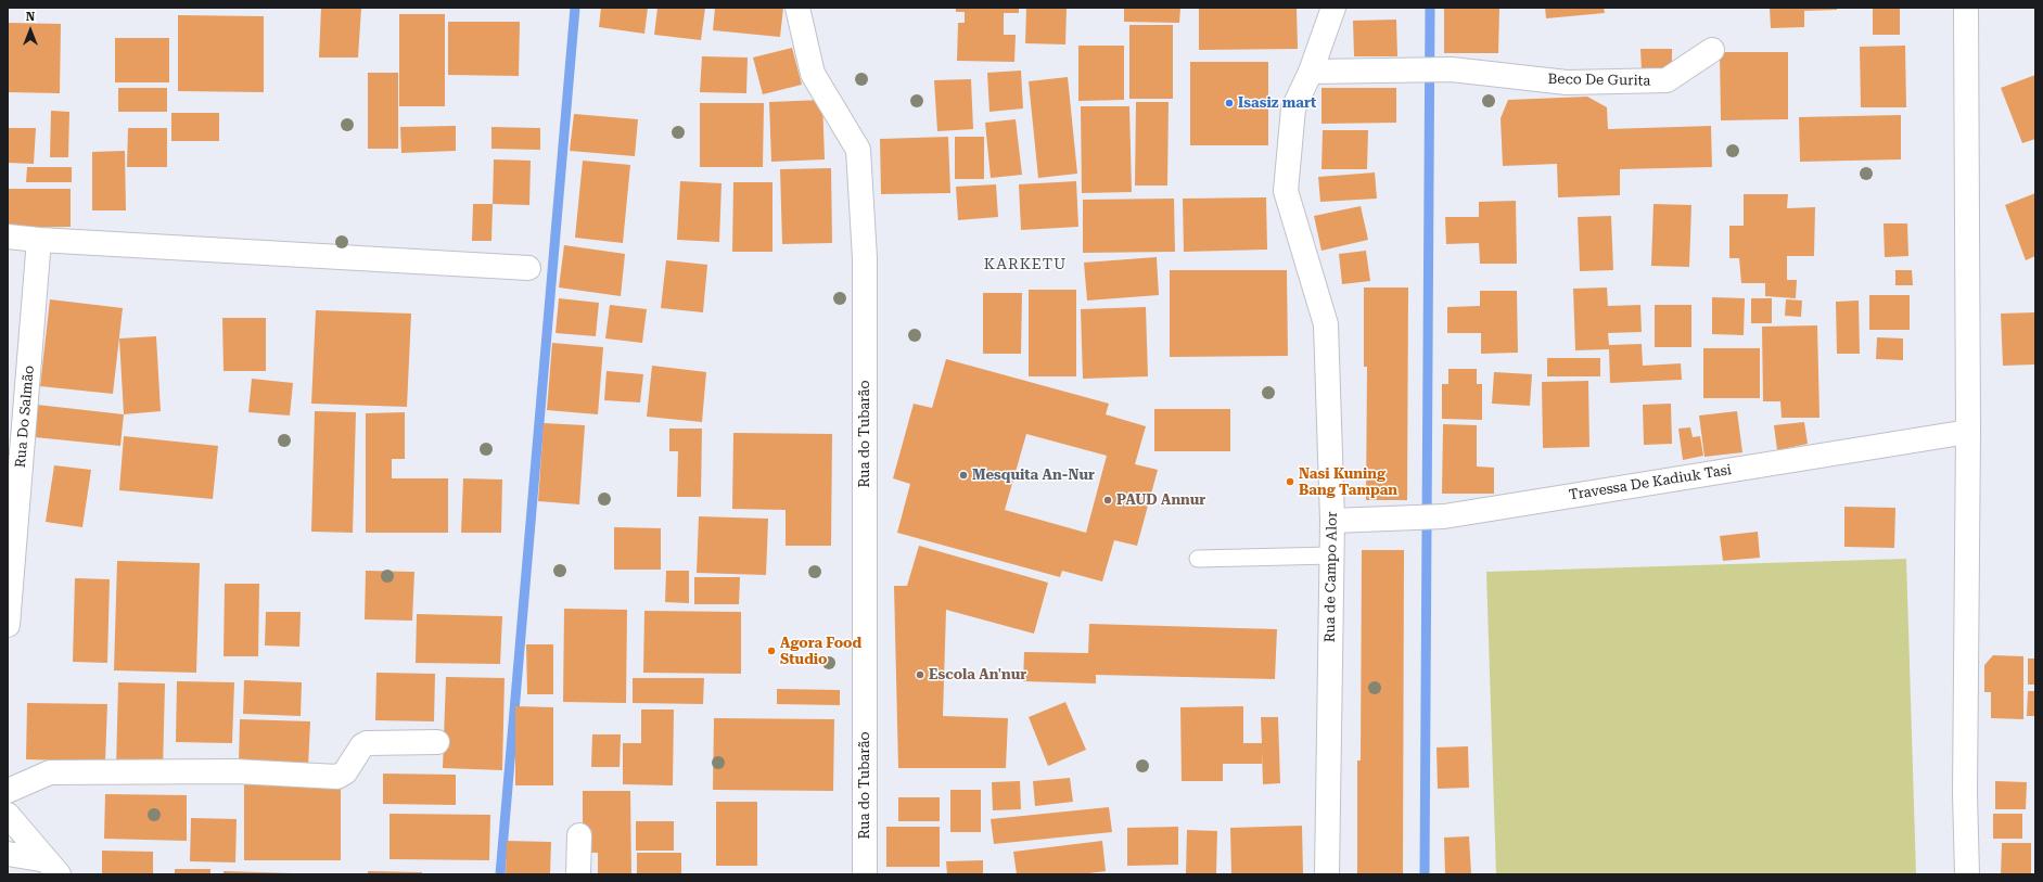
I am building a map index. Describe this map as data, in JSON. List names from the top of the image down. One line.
{"streets":{"street":["Beco De Gurita","Rua Do Salmão","Rua do Tubarão","Travessa De Kadiuk Tasi","Rua de Campo Alor"]},"crossings":[["Beco De Gurita","Rua de Campo Alor"],["Travessa De Kadiuk Tasi","Rua de Campo Alor"]],"districts":["KARKETU"],"places":["Isasiz mart","Mesquita An-Nur","Nasi Kuning Bang Tampan","PAUD Annur","Agora Food Studio","Escola An'nur"],"north":"top"}
